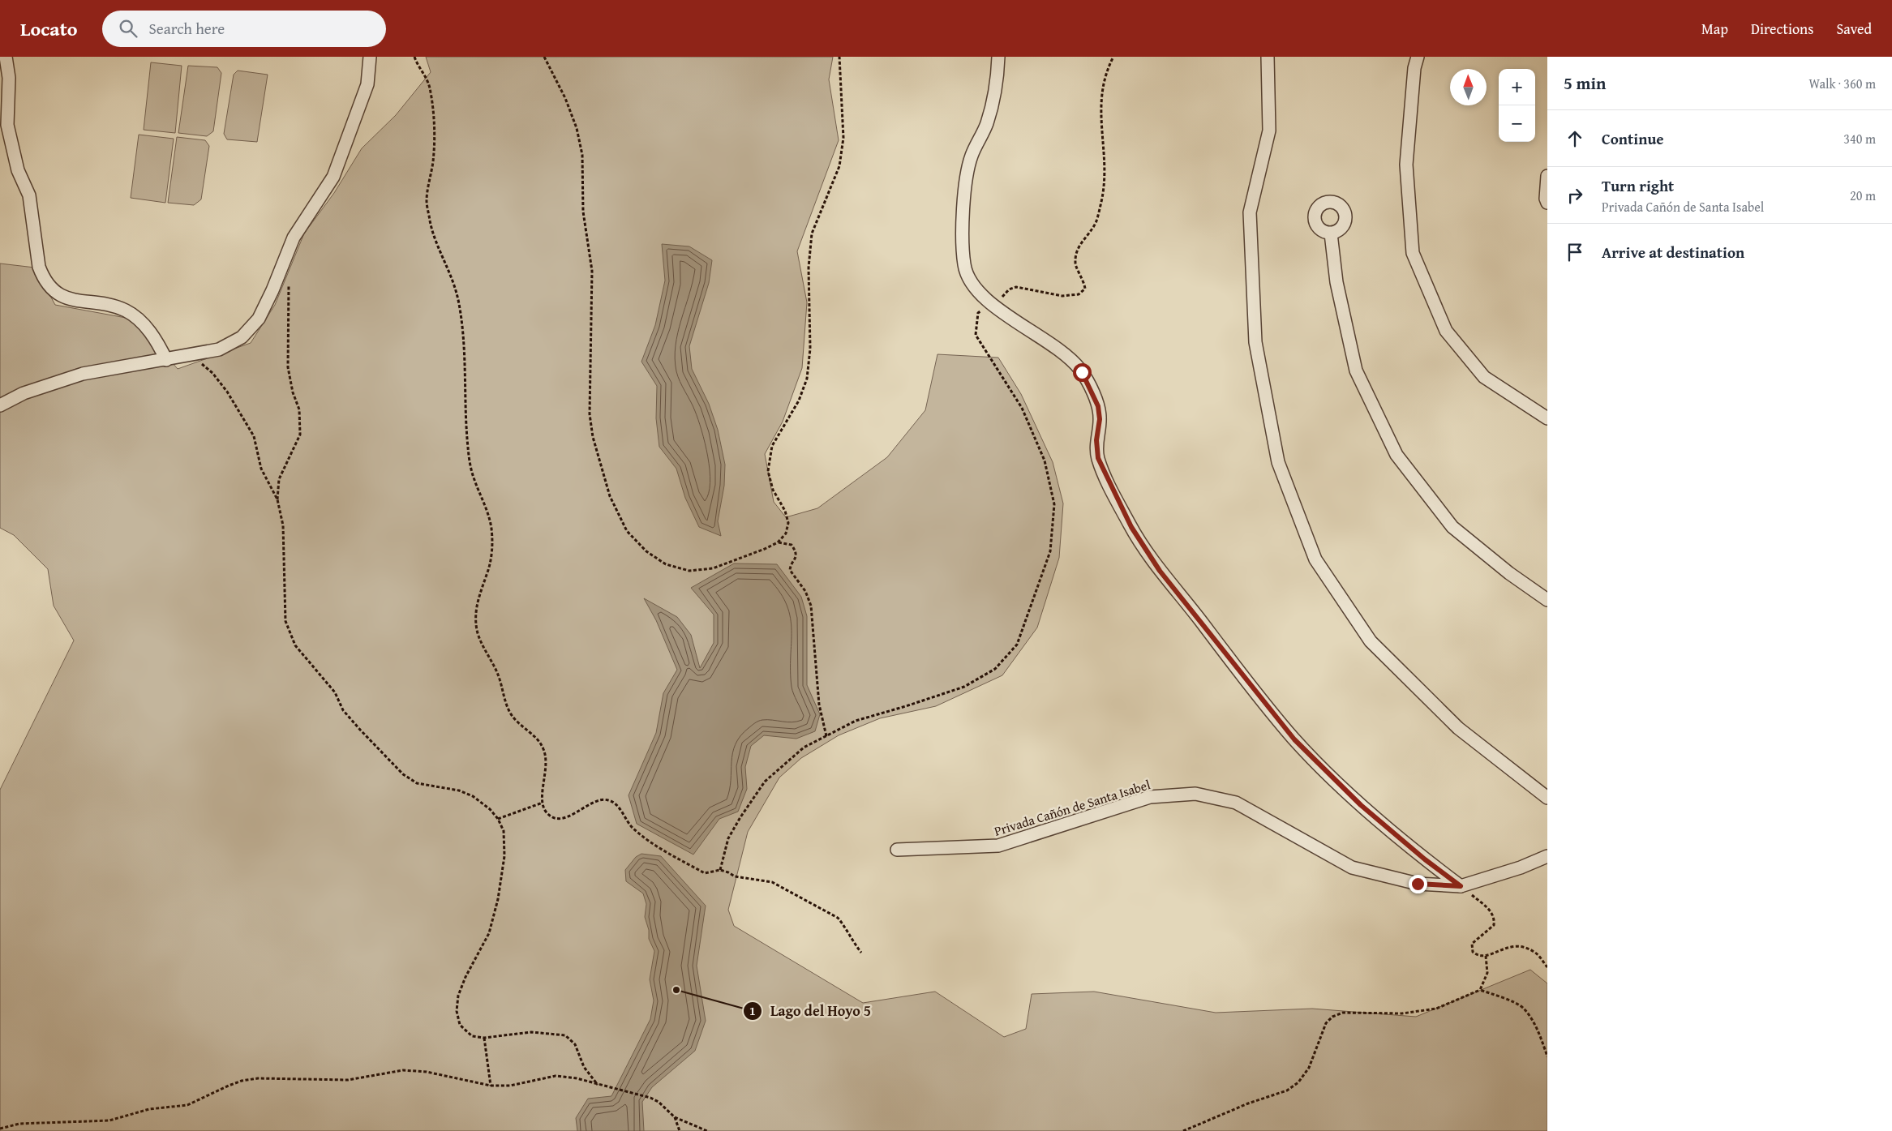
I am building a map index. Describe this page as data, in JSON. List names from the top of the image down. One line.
{"streets":{"street":["Privada Cañón de Santa Isabel"]},"places":["Lago del Hoyo 5"],"north":"top","page":{"header":"Locato","search":"Search here","nav":["Map","Directions","Saved"],"heading":["5 min","Walk · 360 m"],"map_buttons":["+","−"],"list":[["Continue","340 m"],["Turn right","Privada Cañón de Santa Isabel","20 m"],"Arrive at destination"]}}
